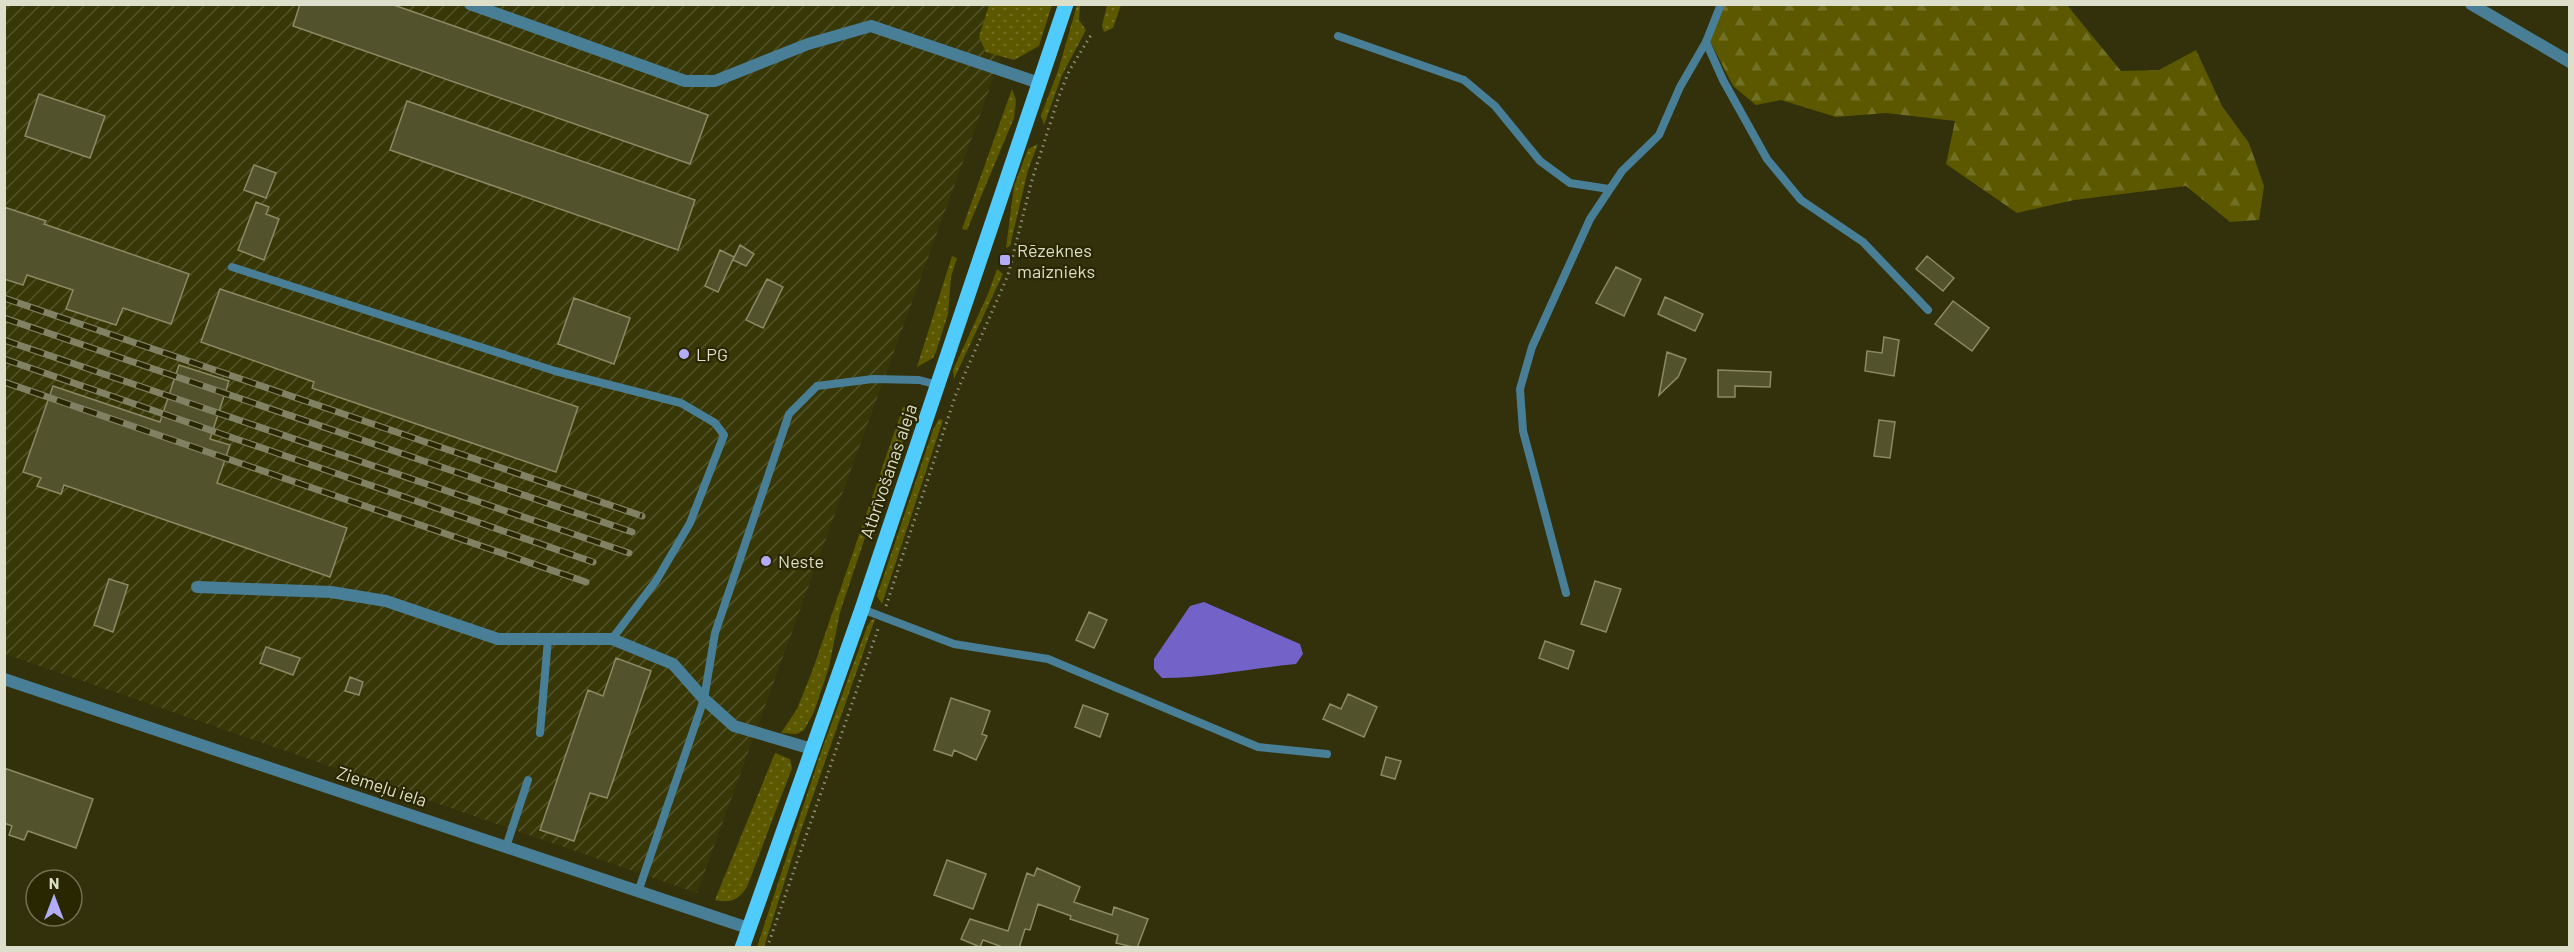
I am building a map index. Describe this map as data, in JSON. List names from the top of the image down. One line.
{"streets":{"main road":["Atbrīvošanas aleja"],"street":["Ziemeļu iela"]},"crossings":[["Atbrīvošanas aleja","Ziemeļu iela"]],"places":{"transit":["Rēzeknes maiznieks"],"other":["LPG","Neste"]},"north":"top"}
